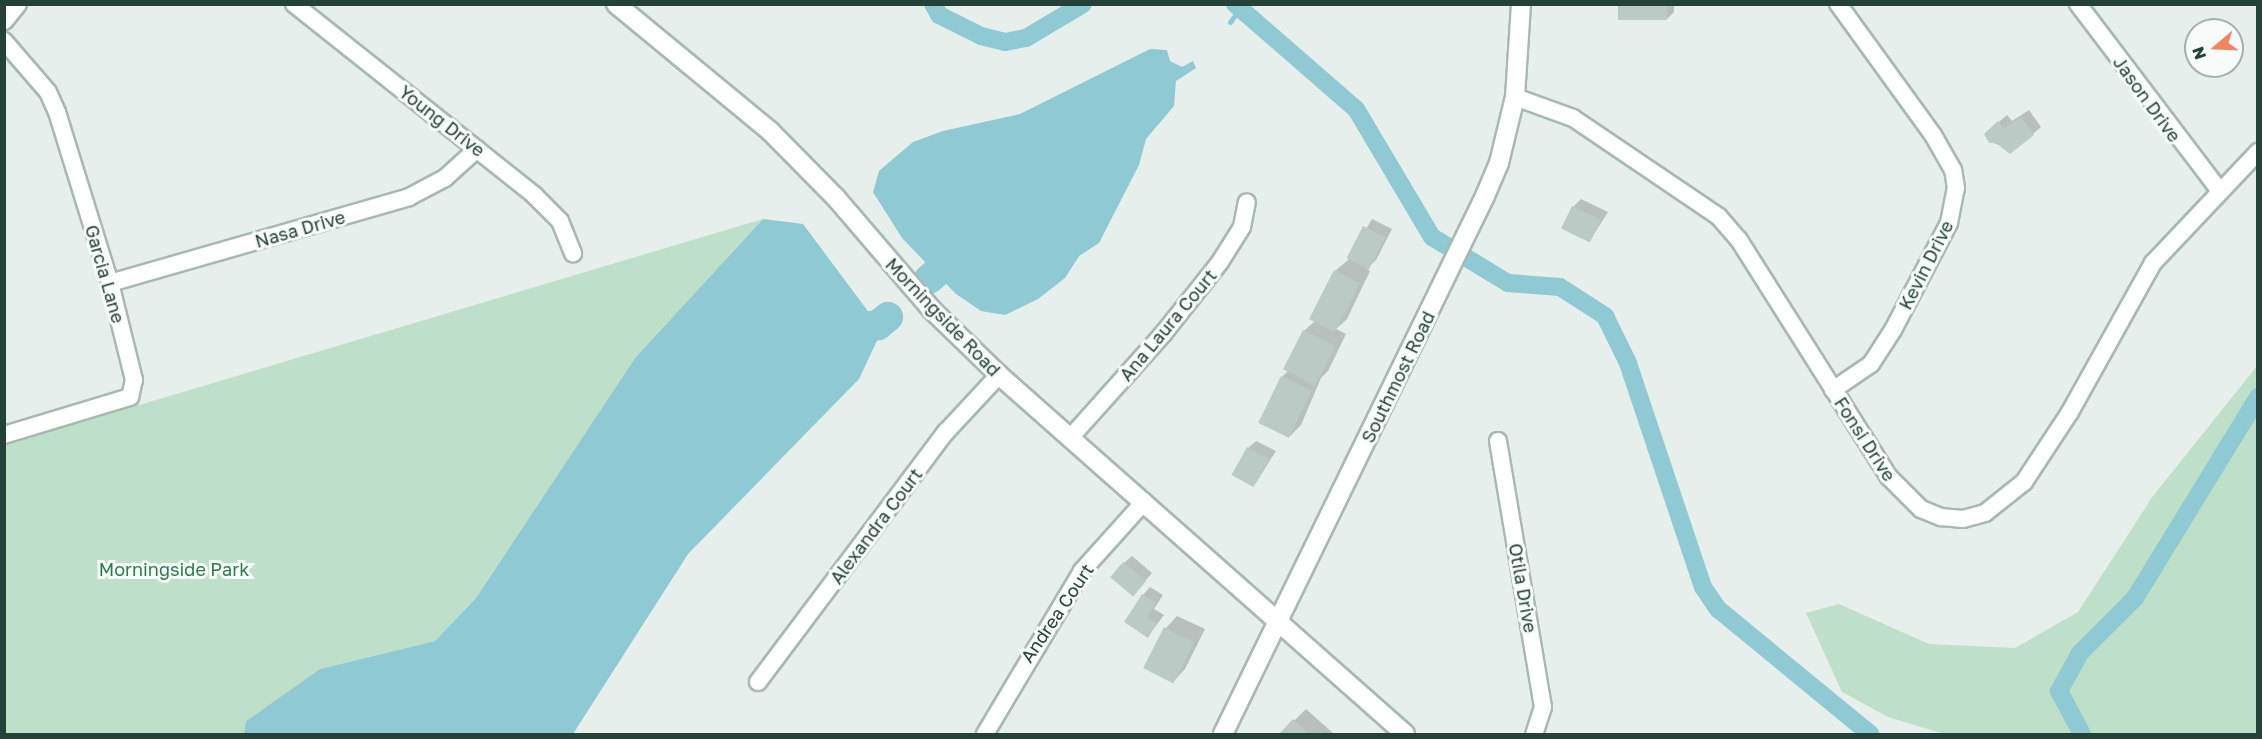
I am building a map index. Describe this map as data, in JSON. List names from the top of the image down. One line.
{"streets":{"street":["Jason Drive","Young Drive","Nasa Drive","Kevin Drive","Garcia Lane","Morningside Road","Ana Laura Court","Southmost Road","Fonsi Drive","Alexandra Court","Otila Drive","Andrea Court"]},"crossings":[["Jason Drive","Fonsi Drive"],["Young Drive","Nasa Drive"],["Nasa Drive","Garcia Lane"],["Kevin Drive","Fonsi Drive"],["Morningside Road","Ana Laura Court"],["Morningside Road","Southmost Road"],["Morningside Road","Alexandra Court"],["Morningside Road","Andrea Court"],["Southmost Road","Fonsi Drive"]],"parks":["Morningside Park"],"north":"left"}
